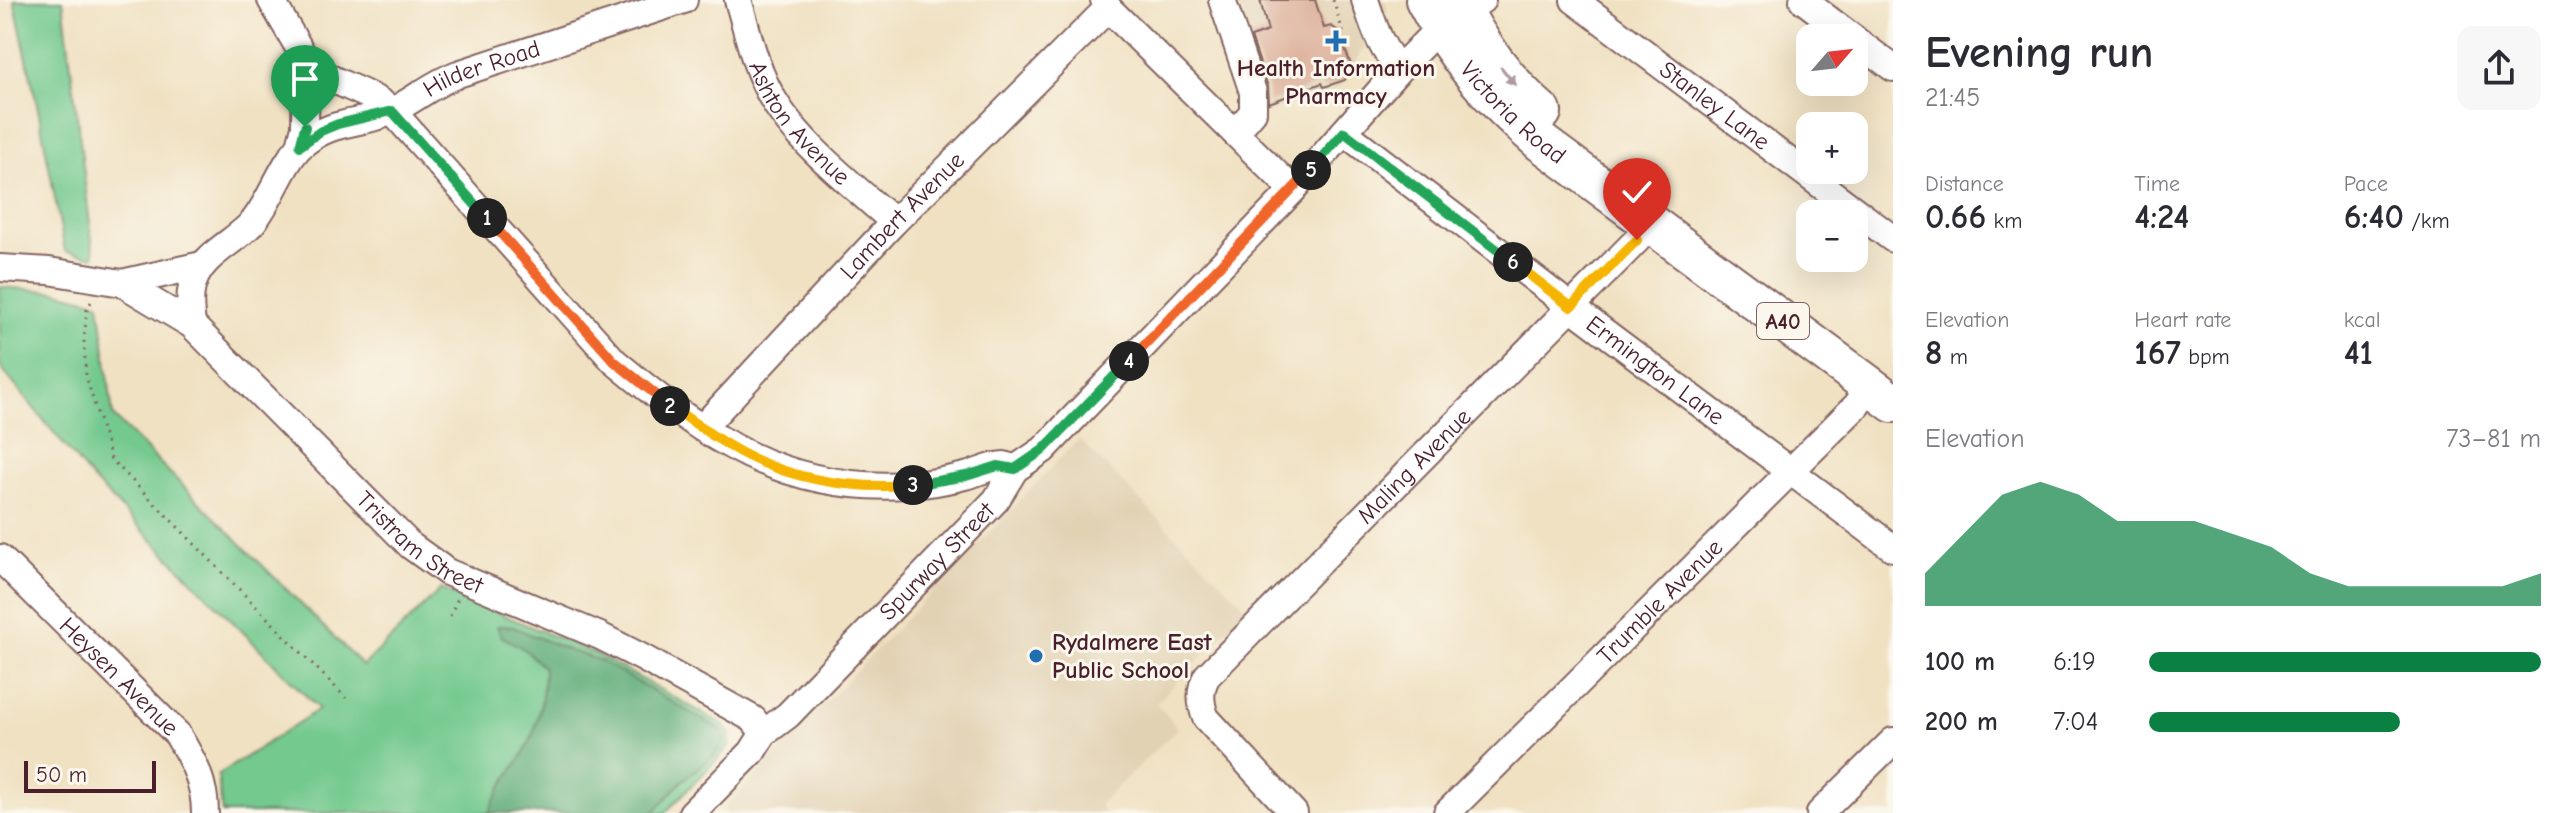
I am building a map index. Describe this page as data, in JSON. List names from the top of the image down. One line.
{"streets":{"highway":["Victoria Road","A40"],"street":["Hilder Road","Stanley Lane","Ashton Avenue","Lambert Avenue","Ermington Lane","Maling Avenue","Tristram Street","Spurway Street","Trumble Avenue","Heysen Avenue"]},"crossings":[["Hilder Road","Tristram Street"],["Victoria Road","Maling Avenue"],["Victoria Road","Spurway Street"],["Victoria Road","Trumble Avenue"],["Ashton Avenue","Lambert Avenue"],["Ermington Lane","Maling Avenue"],["Ermington Lane","Spurway Street"],["Ermington Lane","Trumble Avenue"],["Tristram Street","Spurway Street"]],"places":{"health":["Health Information Pharmacy"],"other":["Rydalmere East Public School"]},"scale_bar":"50 m","north":"top right","page":{"heading":["Evening run","21:45"],"map_buttons":["+","−"],"stats":[["Distance","0.66 km"],["Time","4:24"],["Pace","6:40 /km"],["Elevation","8 m"],["Heart rate","167 bpm"],["kcal","41"]],"pins":["5","1","6","4","2","3"],"chart":["Elevation","73–81 m"],"list":[{"name":"100 m","note":"6:19"},{"name":"200 m","note":"7:04"}],"scale":"50 m"}}
